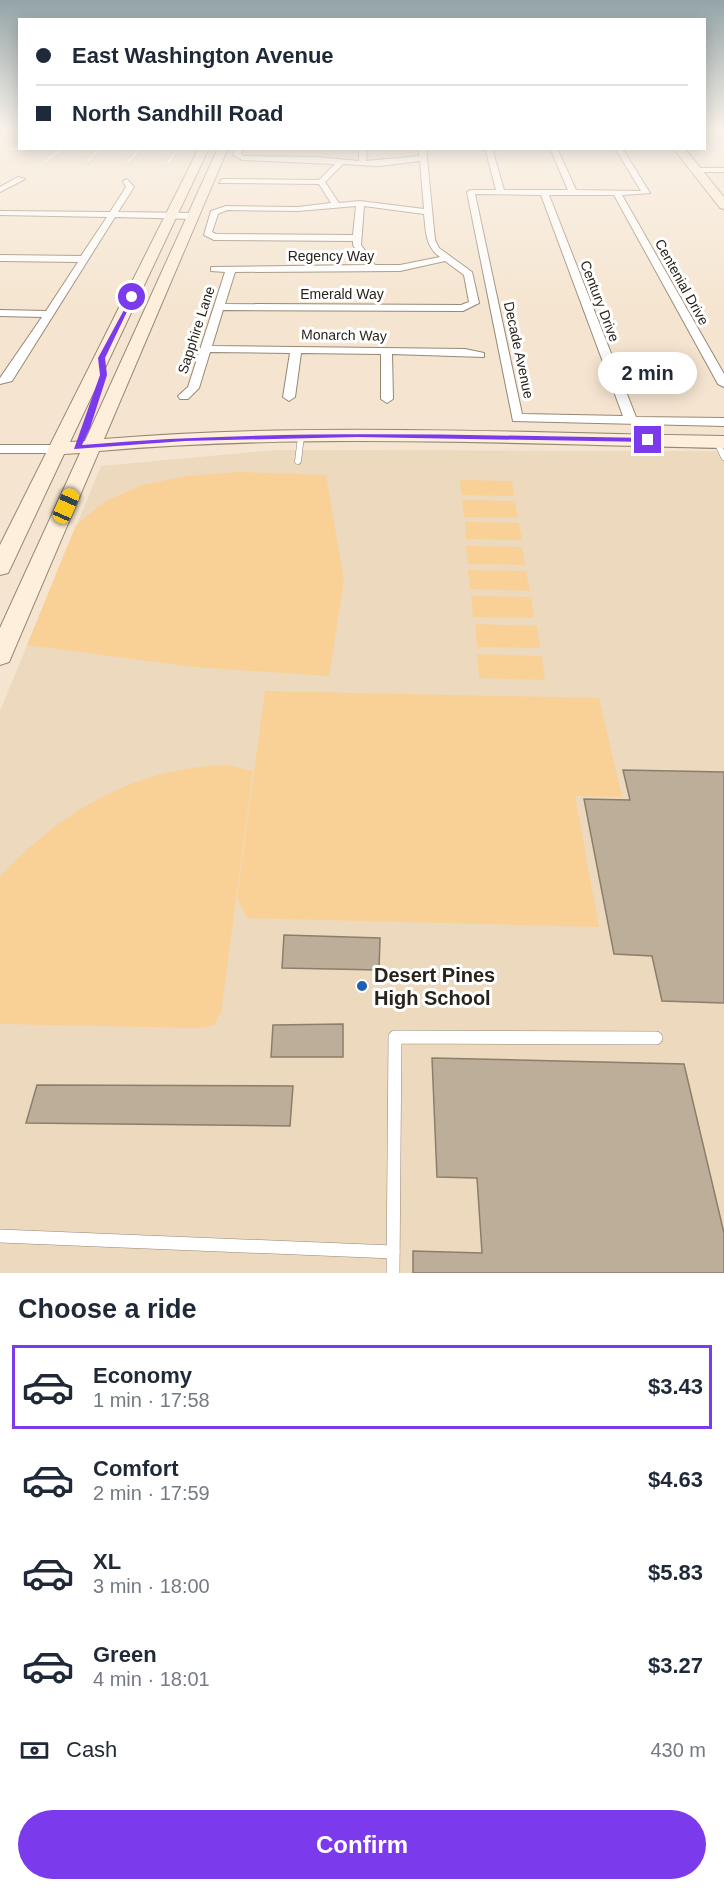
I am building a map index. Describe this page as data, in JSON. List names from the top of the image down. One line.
{"streets":{"street":["Regency Way","Centenial Drive","Emerald Way","Century Drive","Sapphire Lane","Monarch Way","Decade Avenue"]},"crossings":[["Regency Way","Emerald Way"],["Regency Way","Sapphire Lane"],["Emerald Way","Sapphire Lane"],["Century Drive","Decade Avenue"],["Sapphire Lane","Monarch Way"]],"places":["Desert Pines High School"],"page":{"banner":["East Washington Avenue","North Sandhill Road"],"bubble":"2 min","heading":"Choose a ride","list":[{"name":"Economy","note":"1 min · 17:58","value":"$3.43"},{"name":"Comfort","note":"2 min · 17:59","value":"$4.63"},{"name":"XL","note":"3 min · 18:00","value":"$5.83"},{"name":"Green","note":"4 min · 18:01","value":"$3.27"}],"pay":["Cash","430 m"],"buttons":"Confirm"}}
